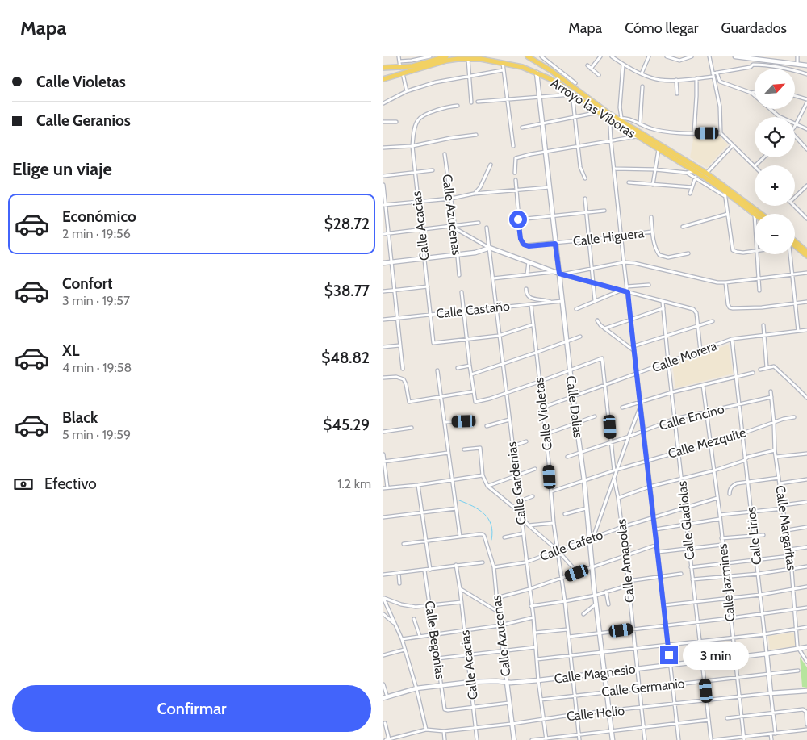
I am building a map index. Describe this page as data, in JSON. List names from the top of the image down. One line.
{"streets":{"main road":["Arroyo las Víboras"],"street":["Calle Azucenas","Calle Acacias","Calle Higuera","Calle Castaño","Calle Morera","Calle Dalias","Calle Violetas","Calle Encino","Calle Mezquite","Calle Gardenias","Calle Gladiolas","Calle Margaritas","Calle Lirios","Calle Cafeto","Calle Amapolas","Calle Jazmines","Calle Begonias","Calle Magnesio","Calle Germanio","Calle Helio"]},"crossings":[["Arroyo las Víboras","Calle Dalias"],["Calle Azucenas","Calle Cafeto"],["Calle Azucenas","Calle Magnesio"],["Calle Azucenas","Calle Helio"],["Calle Acacias","Calle Castaño"],["Calle Acacias","Calle Begonias"],["Calle Acacias","Calle Magnesio"],["Calle Acacias","Calle Helio"],["Calle Higuera","Calle Dalias"],["Calle Castaño","Calle Dalias"],["Calle Castaño","Calle Violetas"],["Calle Castaño","Calle Gardenias"],["Calle Morera","Calle Dalias"],["Calle Morera","Calle Violetas"],["Calle Morera","Calle Gladiolas"],["Calle Morera","Calle Lirios"],["Calle Dalias","Calle Encino"],["Calle Dalias","Calle Mezquite"],["Calle Dalias","Calle Cafeto"],["Calle Dalias","Calle Magnesio"],["Calle Dalias","Calle Germanio"],["Calle Dalias","Calle Helio"],["Calle Violetas","Calle Mezquite"],["Calle Violetas","Calle Cafeto"],["Calle Violetas","Calle Magnesio"],["Calle Violetas","Calle Germanio"],["Calle Violetas","Calle Helio"],["Calle Encino","Calle Gladiolas"],["Calle Encino","Calle Margaritas"],["Calle Encino","Calle Lirios"],["Calle Encino","Calle Jazmines"],["Calle Mezquite","Calle Gladiolas"],["Calle Mezquite","Calle Margaritas"],["Calle Mezquite","Calle Lirios"],["Calle Mezquite","Calle Jazmines"],["Calle Gardenias","Calle Cafeto"],["Calle Gardenias","Calle Magnesio"],["Calle Gardenias","Calle Germanio"],["Calle Gardenias","Calle Helio"],["Calle Gladiolas","Calle Cafeto"],["Calle Gladiolas","Calle Magnesio"],["Calle Gladiolas","Calle Germanio"],["Calle Gladiolas","Calle Helio"],["Calle Margaritas","Calle Magnesio"],["Calle Lirios","Calle Magnesio"],["Calle Lirios","Calle Germanio"],["Calle Lirios","Calle Helio"],["Calle Cafeto","Calle Amapolas"],["Calle Cafeto","Calle Jazmines"],["Calle Amapolas","Calle Magnesio"],["Calle Amapolas","Calle Germanio"],["Calle Amapolas","Calle Helio"],["Calle Jazmines","Calle Magnesio"],["Calle Jazmines","Calle Germanio"],["Calle Jazmines","Calle Helio"],["Calle Begonias","Calle Magnesio"]],"north":"top right","page":{"header":"Mapa","nav":["Mapa","Cómo llegar","Guardados"],"banner":["Calle Violetas","Calle Geranios"],"map_buttons":["+","−"],"heading":"Elige un viaje","list":[{"name":"Económico","note":"2 min · 19:56","value":"$28.72"},{"name":"Confort","note":"3 min · 19:57","value":"$38.77"},{"name":"XL","note":"4 min · 19:58","value":"$48.82"},{"name":"Black","note":"5 min · 19:59","value":"$45.29"}],"pay":["Efectivo","1.2 km"],"bubble":"3 min","buttons":"Confirmar"}}
